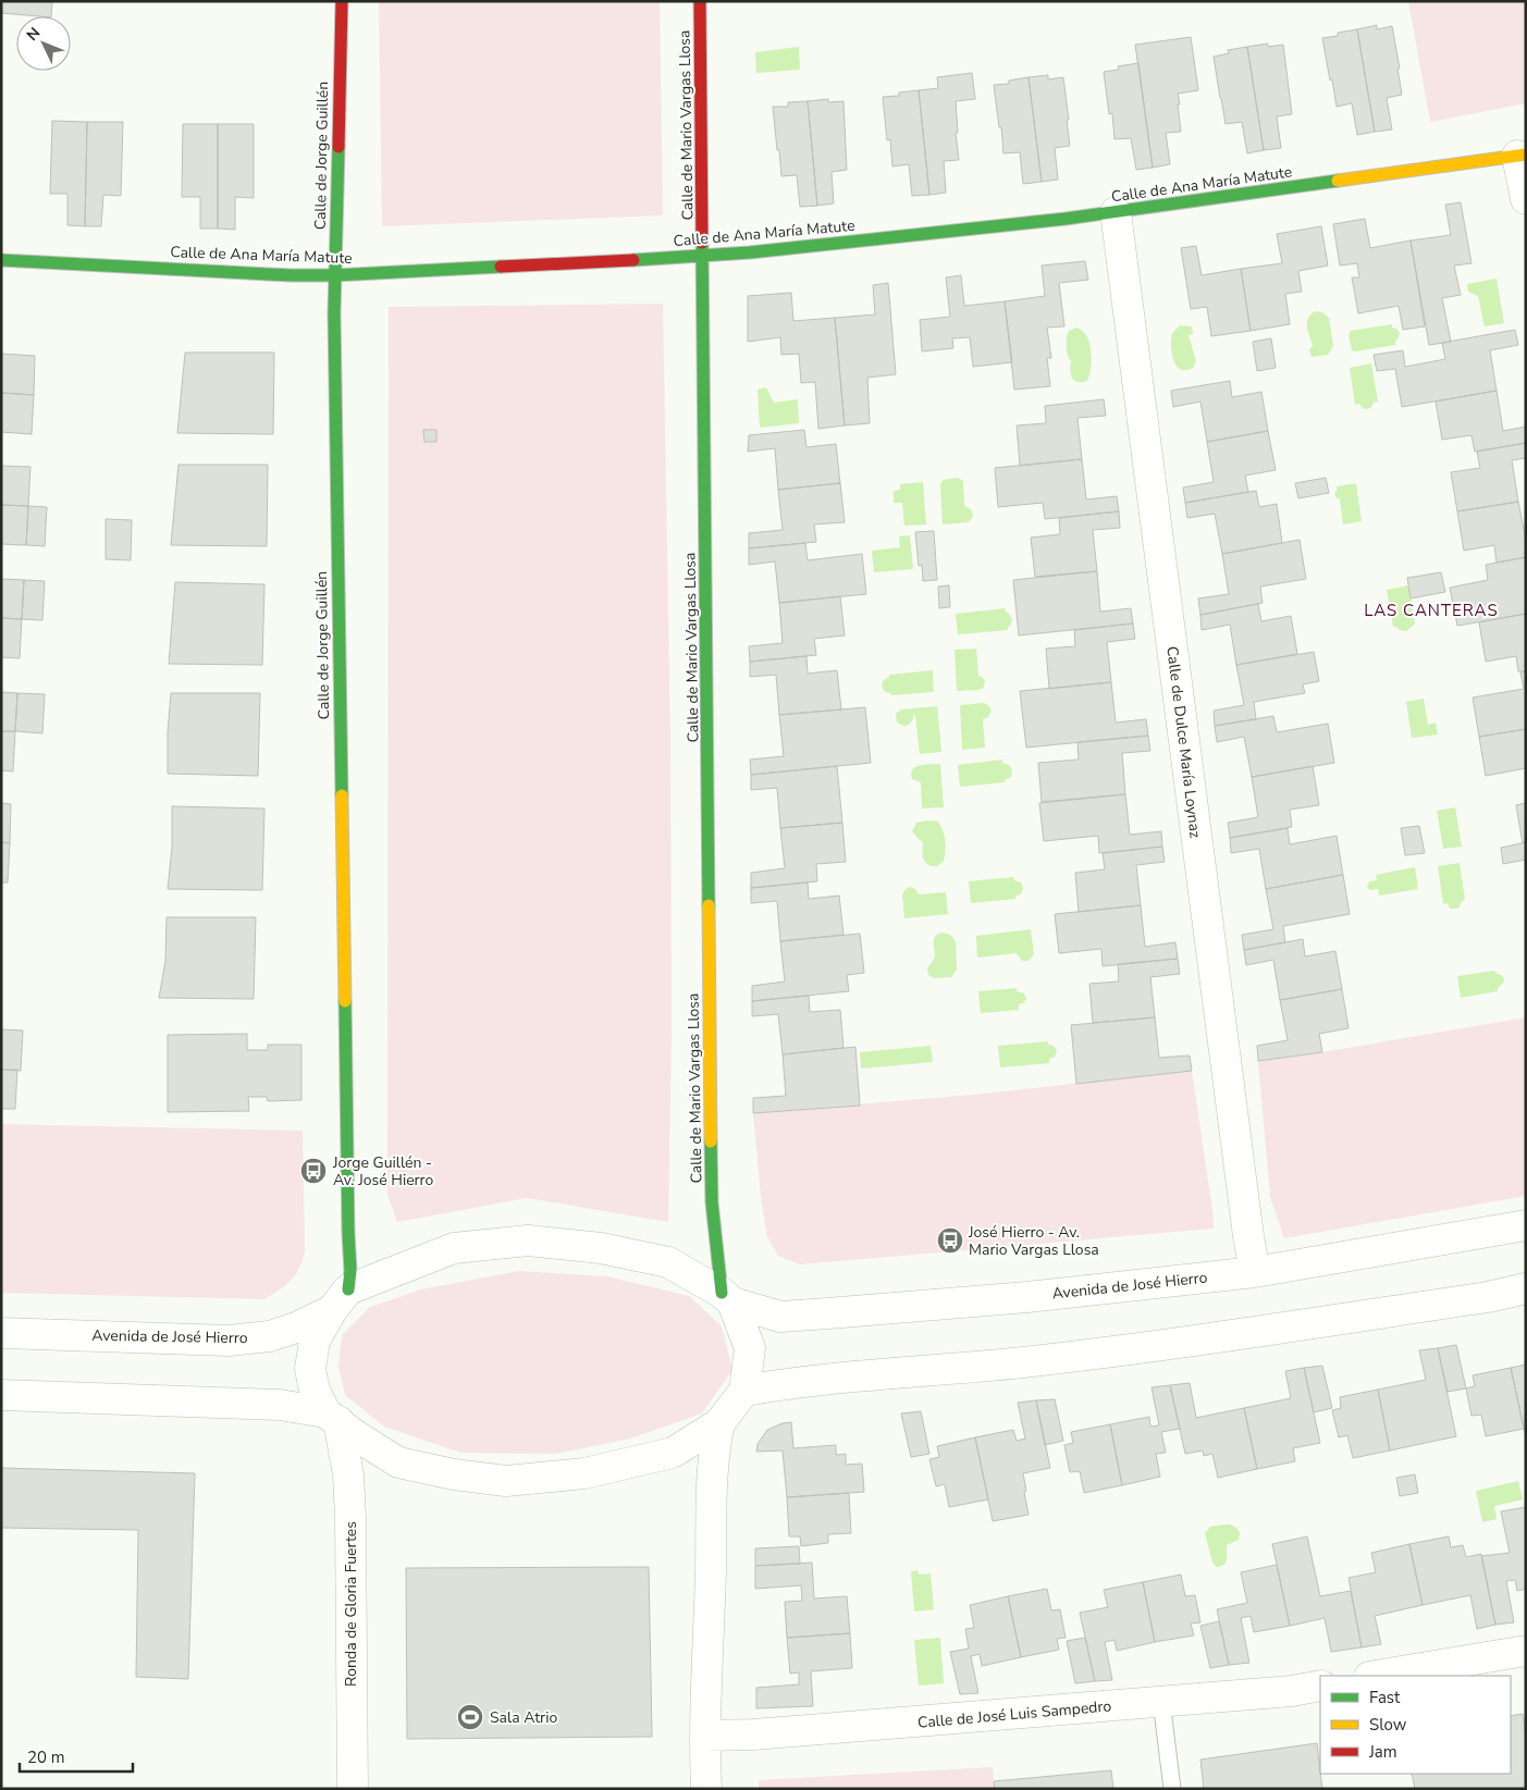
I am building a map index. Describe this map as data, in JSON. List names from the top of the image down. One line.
{"streets":{"street":["Calle de Mario Vargas Llosa","Calle de Jorge Guillén","Calle de Ana María Matute","Calle de Dulce María Loynaz","Avenida de José Hierro","Ronda de Gloria Fuertes","Calle de José Luis Sampedro"]},"crossings":[["Calle de Mario Vargas Llosa","Calle de Ana María Matute"],["Calle de Mario Vargas Llosa","Avenida de José Hierro"],["Calle de Jorge Guillén","Calle de Ana María Matute"],["Calle de Jorge Guillén","Avenida de José Hierro"],["Calle de Ana María Matute","Calle de Dulce María Loynaz"],["Calle de Dulce María Loynaz","Avenida de José Hierro"]],"districts":["LAS CANTERAS"],"places":{"bus stop":["Jorge Guillén - Av. José Hierro","José Hierro - Av. Mario Vargas Llosa"],"sports":["Sala Atrio"]},"legend":["Fast","Slow","Jam"],"scale_bar":"20 m","north":"top left"}
